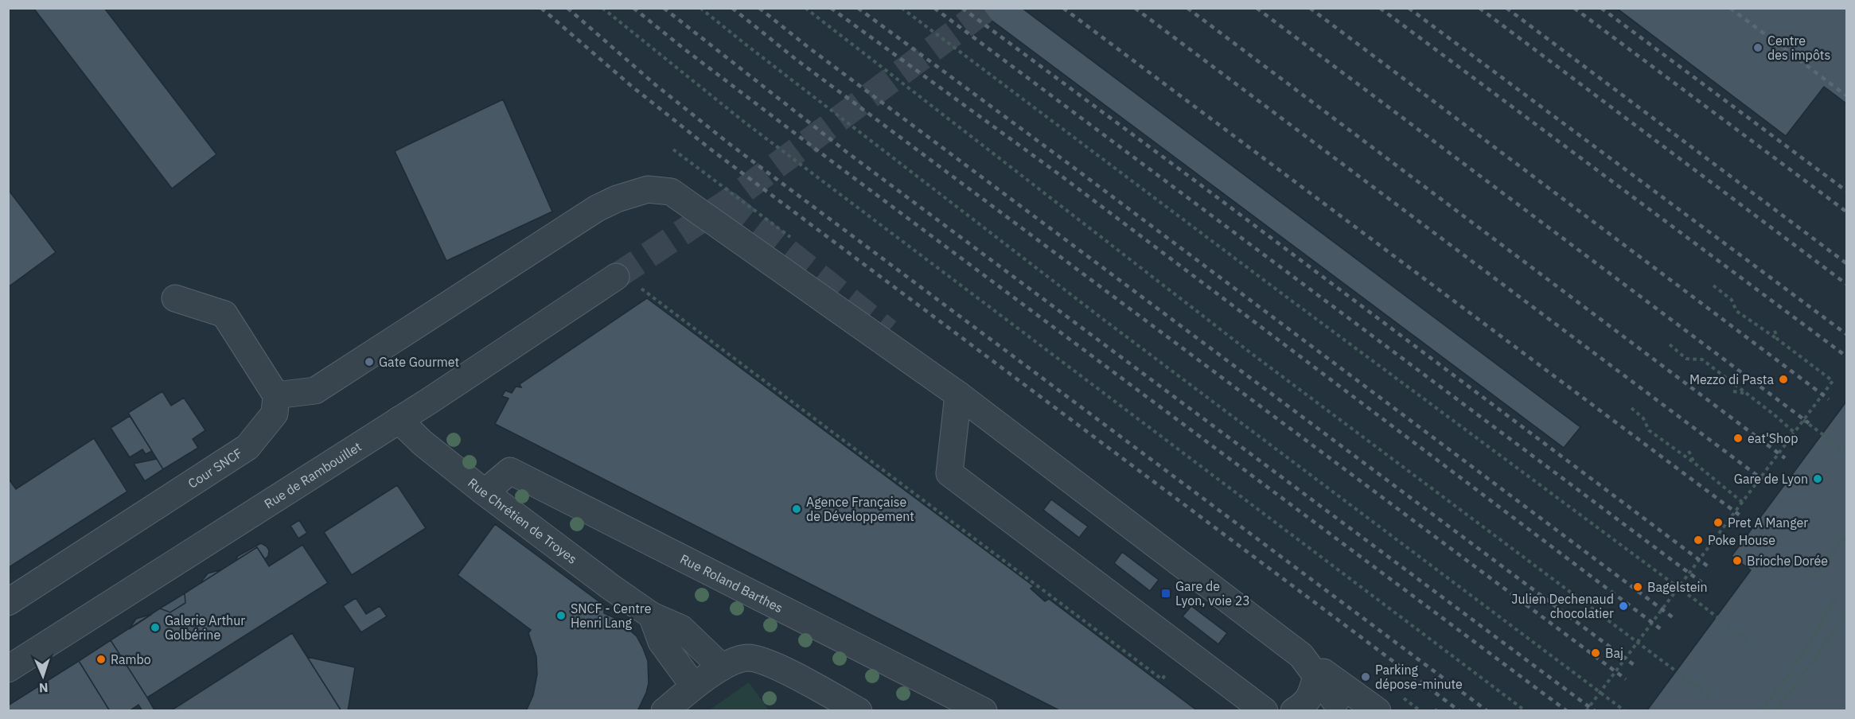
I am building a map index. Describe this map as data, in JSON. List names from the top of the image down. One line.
{"streets":{"street":["Cour SNCF","Rue de Rambouillet","Rue Chrétien de Troyes","Rue Roland Barthes"]},"crossings":[["Rue de Rambouillet","Rue Chrétien de Troyes"],["Rue Chrétien de Troyes","Rue Roland Barthes"]],"places":{"other":["Centre des impôts","Gate Gourmet","Mezzo di Pasta","eat'Shop","Gare de Lyon","Agence Française de Développement","Pret A Manger","Poke House","Brioche Dorée","Bagelstein","Julien Dechenaud chocolatier","SNCF - Centre Henri Lang","Galerie Arthur Golbérine","Baj","Rambo","Parking dépose-minute"],"transit":["Gare de Lyon, voie 23"]},"north":"bottom"}
